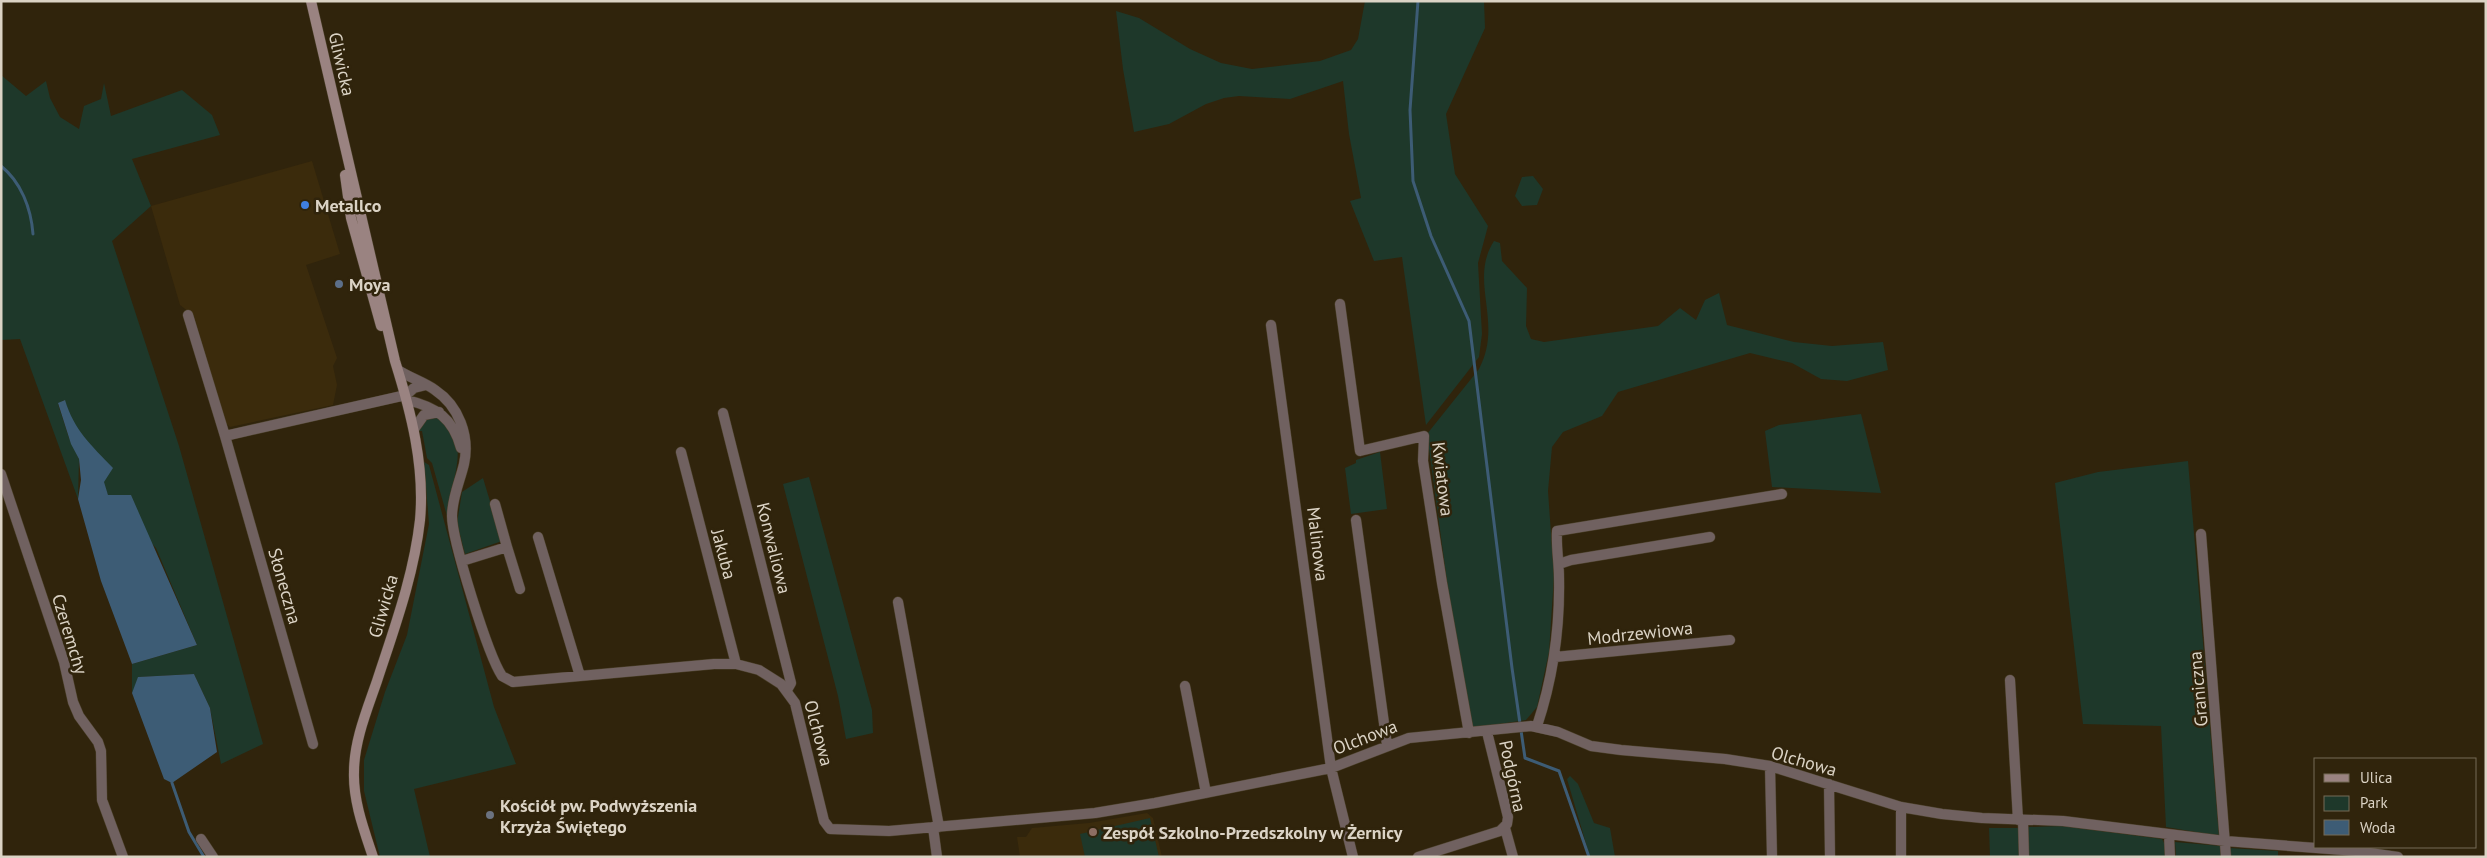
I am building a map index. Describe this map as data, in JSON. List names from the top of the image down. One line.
{"streets":{"street":["Gliwicka","Kwiatowa","Malinowa","Konwaliowa","Jakuba","Słoneczna","Modrzewiowa","Czeremchy","Graniczna","Olchowa","Podgórna"]},"crossings":[["Gliwicka","Olchowa"],["Kwiatowa","Olchowa"],["Malinowa","Olchowa"],["Konwaliowa","Olchowa"],["Jakuba","Olchowa"],["Graniczna","Olchowa"],["Olchowa","Podgórna"]],"places":["Metallco","Moya","Kościół pw. Podwyższenia Krzyża Świętego","Zespół Szkolno-Przedszkolny w Żernicy"],"legend":["Ulica","Park","Woda"]}
